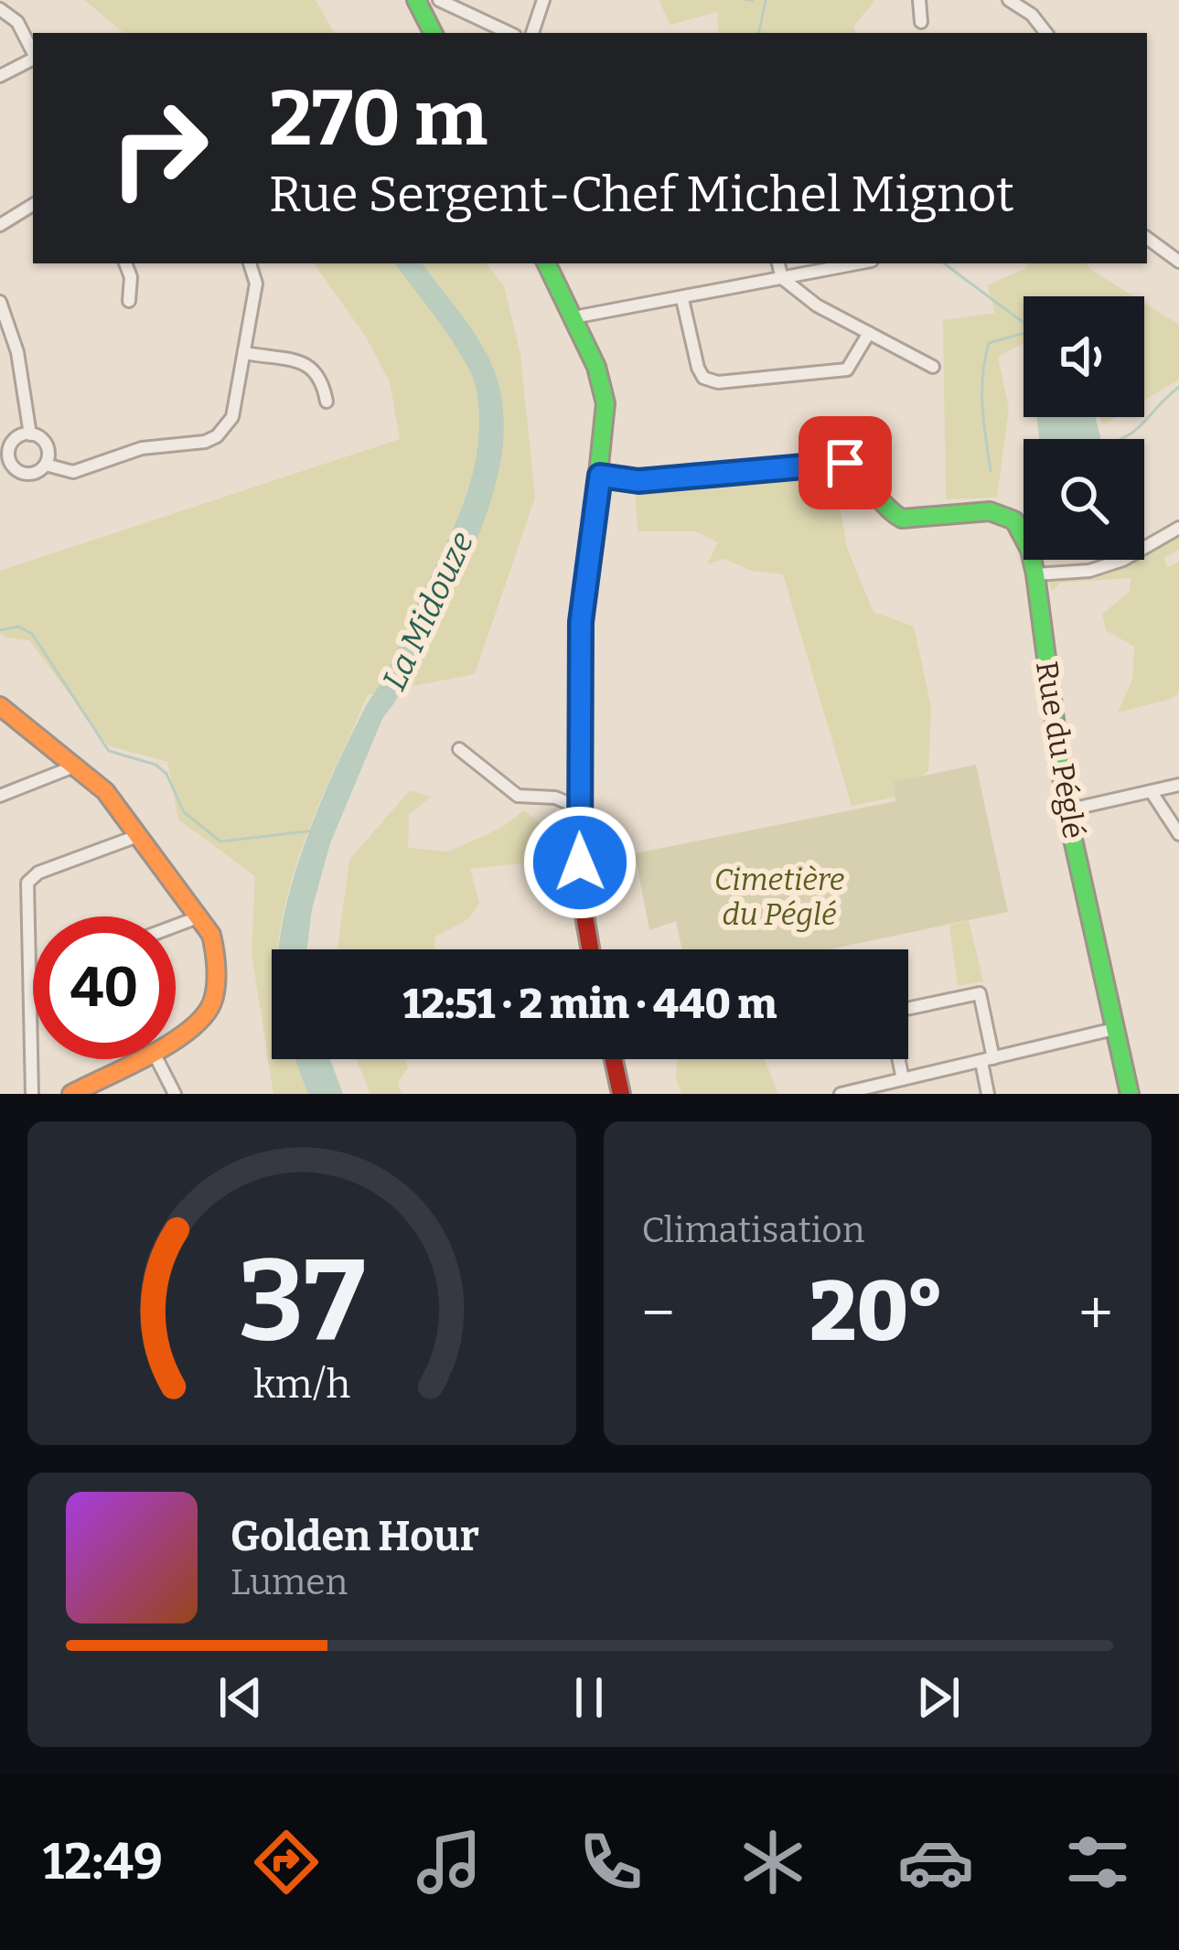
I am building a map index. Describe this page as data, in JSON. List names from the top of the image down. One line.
{"streets":{"street":["Rue du Péglé"]},"water":["La Midouze"],"parks":["Cimetière du Péglé"],"page":{"turn":["270 m","Rue Sergent-Chef Michel Mignot"],"limit":"40","trip":"12:51 · 2 min · 440 m","tile":"Climatisation","heat":["−","20°","+"],"song":["Golden Hour","Lumen"],"tabs":"12:49","gauge":["37","km/h"]}}
